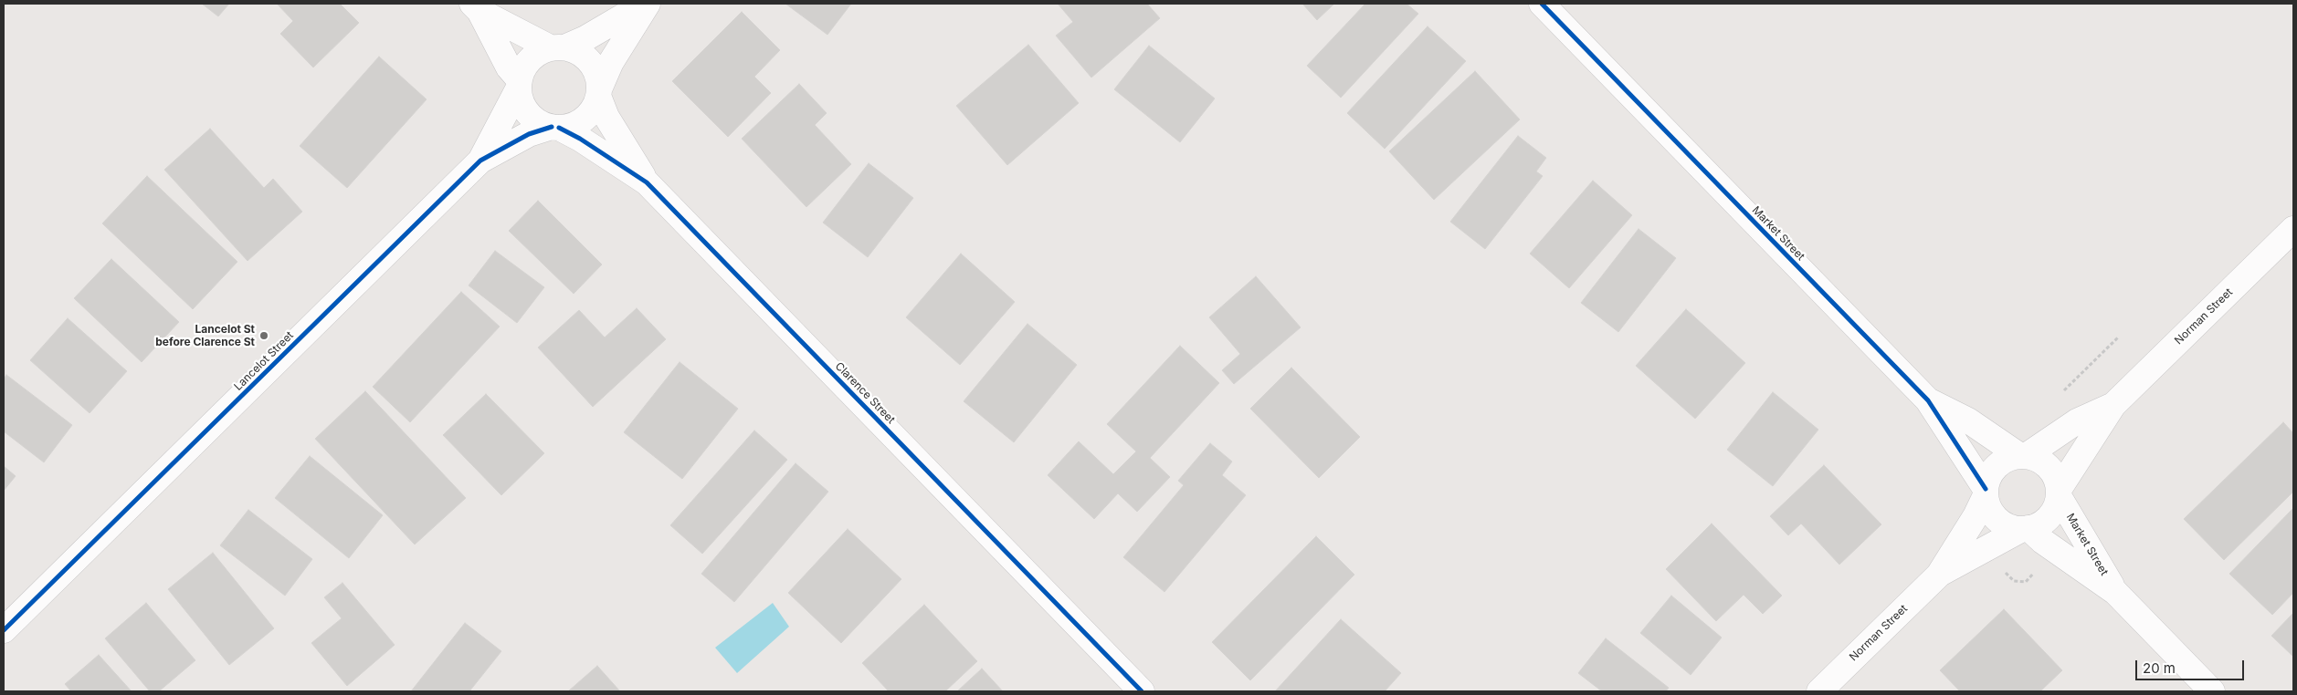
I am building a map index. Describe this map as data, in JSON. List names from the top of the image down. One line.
{"streets":{"street":["Market Street","Norman Street","Lancelot Street","Clarence Street"]},"crossings":[["Market Street","Norman Street"],["Lancelot Street","Clarence Street"]],"places":["Lancelot St before Clarence St"],"scale_bar":"20 m"}
